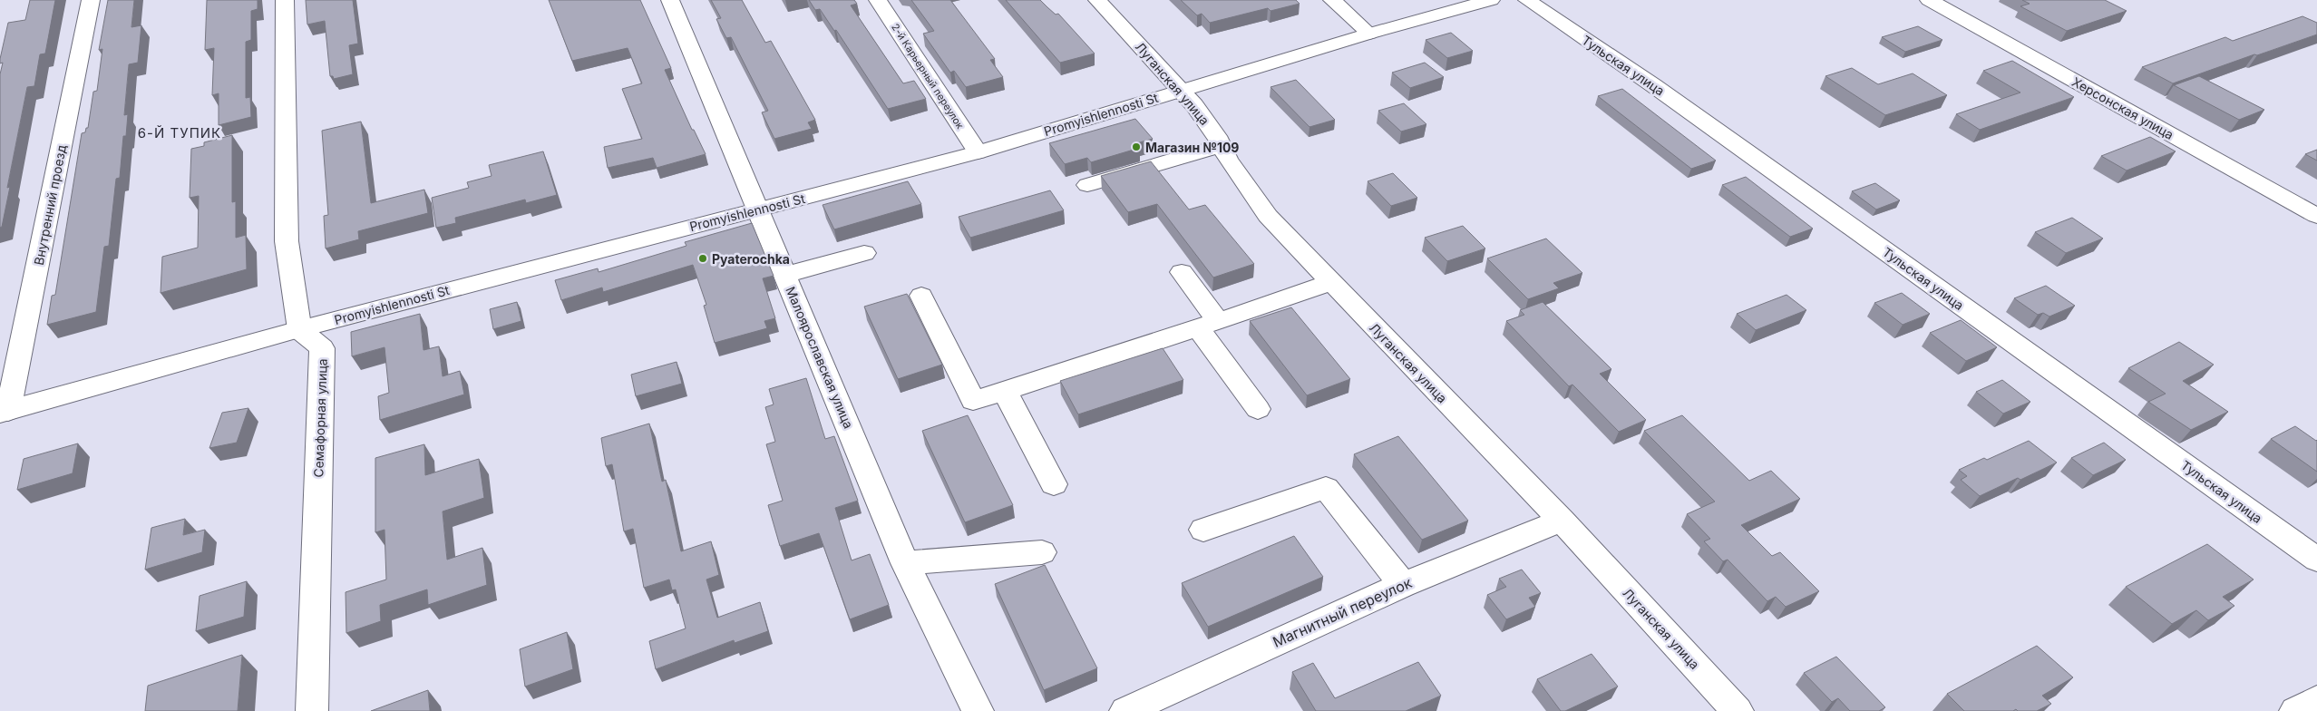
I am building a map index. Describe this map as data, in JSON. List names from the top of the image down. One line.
{"streets":{"street":["Тульская улица","2-й Карьерный переулок","Луганская улица","Херсонская улица","Promyishlennosti St","Внутренний проезд","Малоярославская улица","Семафорная улица","Магнитный переулок"]},"crossings":[["2-й Карьерный переулок","Promyishlennosti St"],["Луганская улица","Promyishlennosti St"],["Луганская улица","Магнитный переулок"],["Promyishlennosti St","Внутренний проезд"],["Promyishlennosti St","Малоярославская улица"],["Promyishlennosti St","Семафорная улица"]],"districts":["6-Й ТУПИК"],"places":["Магазин №109","Pyaterochka"]}
